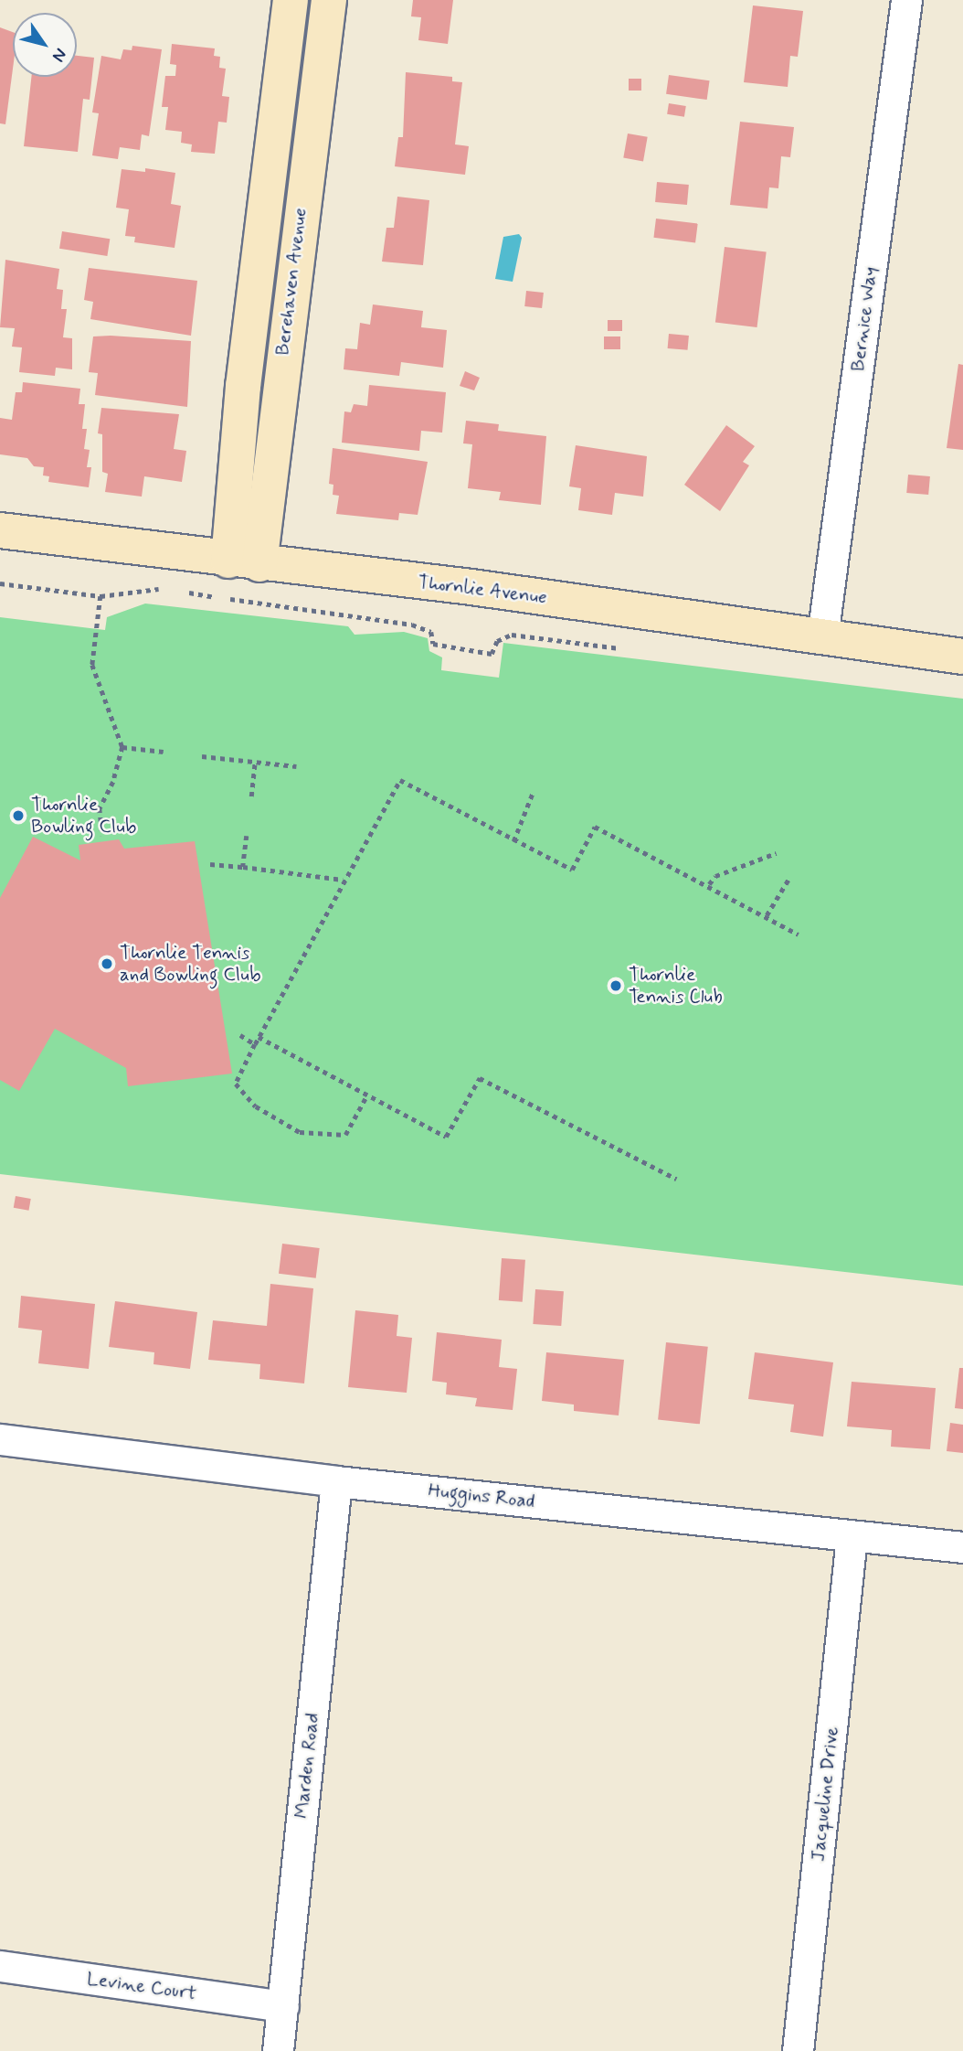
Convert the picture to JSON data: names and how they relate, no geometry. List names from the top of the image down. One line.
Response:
{"streets":{"street":["Berehaven Avenue","Bernice Way","Thornlie Avenue","Huggins Road","Marden Road","Jacqueline Drive","Levine Court"]},"crossings":[["Berehaven Avenue","Thornlie Avenue"],["Bernice Way","Thornlie Avenue"],["Huggins Road","Marden Road"],["Huggins Road","Jacqueline Drive"],["Marden Road","Levine Court"]],"places":["Thornlie Bowling Club","Thornlie Tennis and Bowling Club","Thornlie Tennis Club"],"north":"bottom right"}
